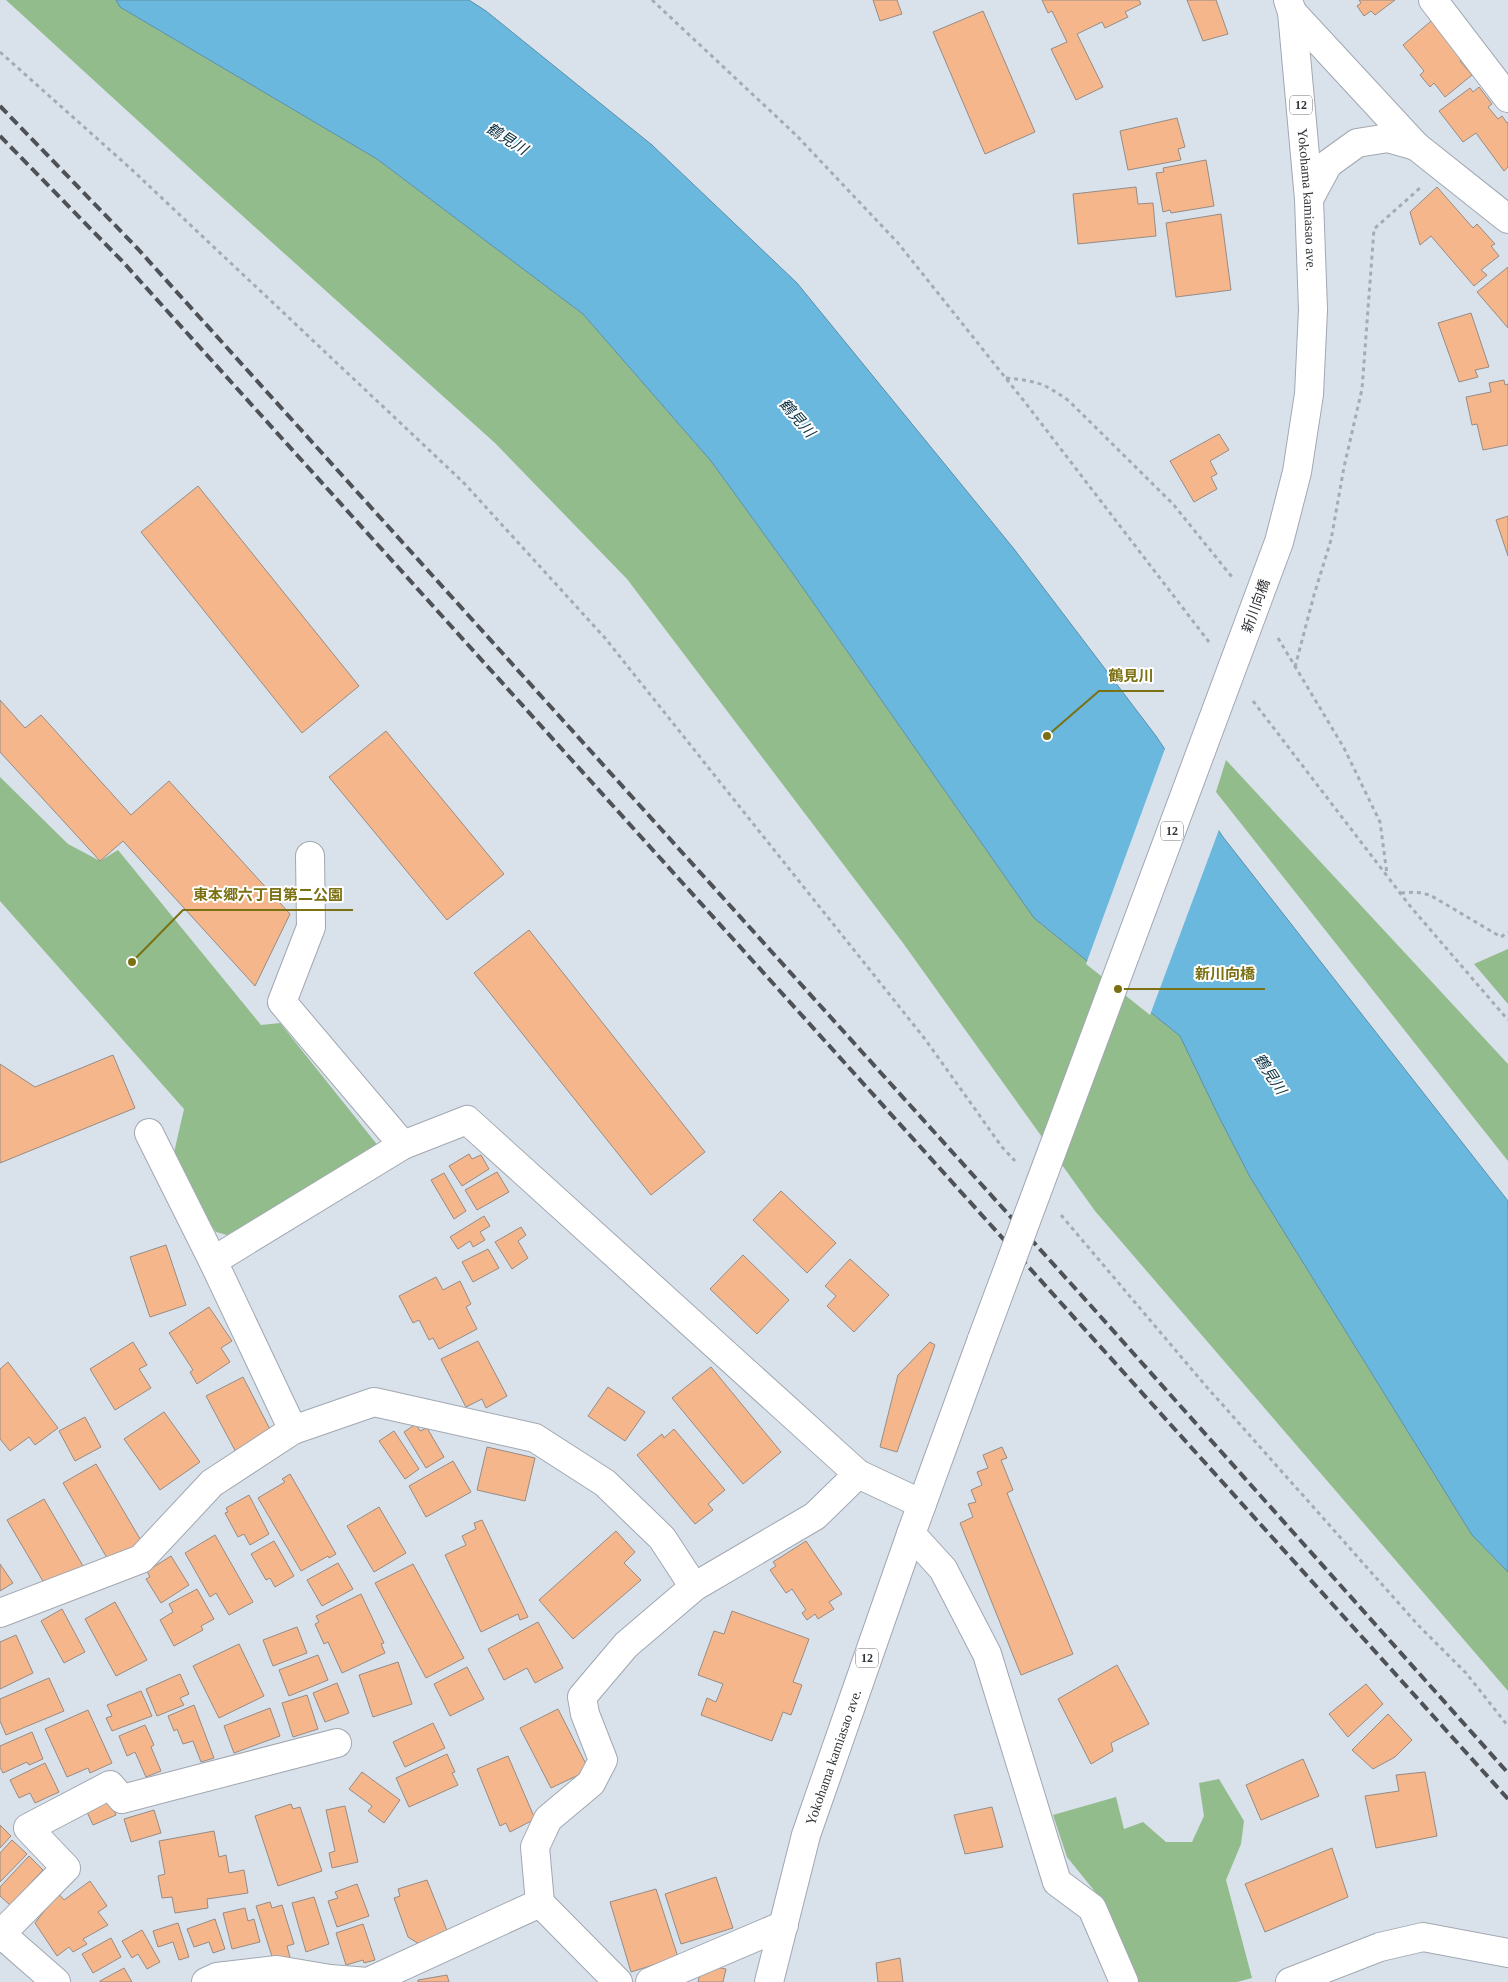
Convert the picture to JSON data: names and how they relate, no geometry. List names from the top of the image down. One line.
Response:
{"streets":{"street":["12","Yokohama kamiasao ave.","新川向橋"]},"crossings":[["Yokohama kamiasao ave.","新川向橋"]],"water":["鶴見川"],"places":["鶴見川","東本郷六丁目第二公園","新川向橋"]}
